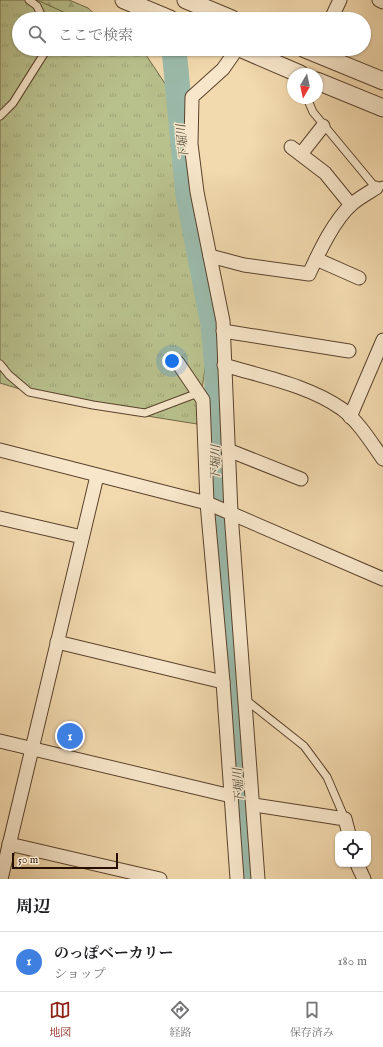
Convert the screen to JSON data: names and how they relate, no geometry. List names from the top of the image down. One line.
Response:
{"water":["下堀川"],"scale_bar":"50 m","north":"bottom","page":{"search":"ここで検索","pins":"1","scale":"50 m","heading":"周辺","list":[{"mark":"1","name":"のっぽベーカリー","note":"ショップ","value":"180 m"}],"nav":["地図","経路","保存済み"]}}
